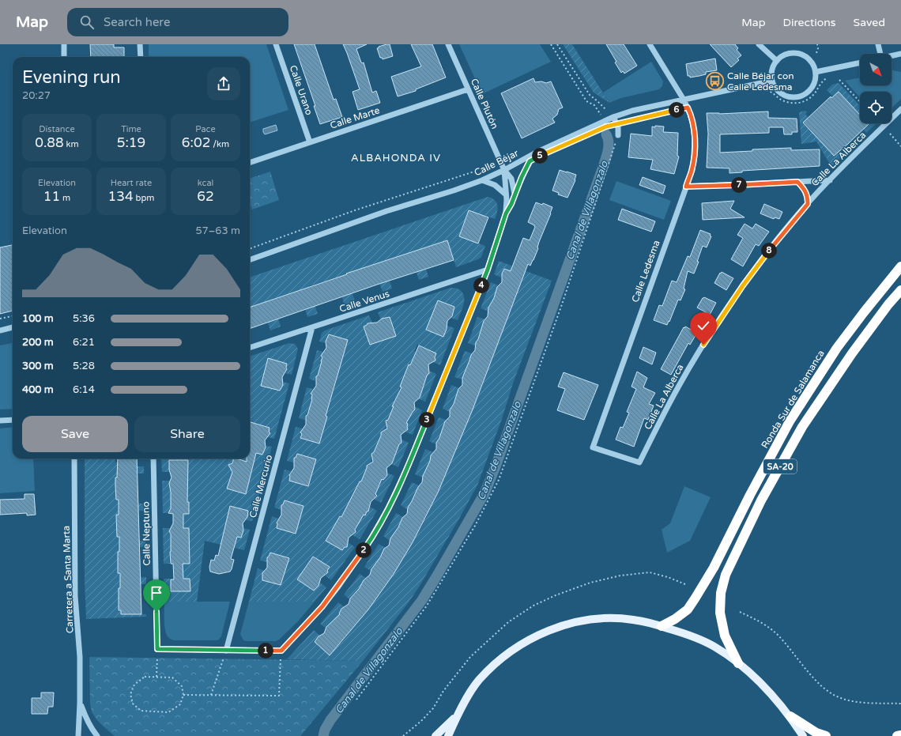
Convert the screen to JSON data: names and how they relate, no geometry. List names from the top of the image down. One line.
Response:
{"streets":{"highway":["Ronda Sur de Salamanca","SA-20"],"street":["Calle Urano","Calle Plutón","Calle Marte","Calle La Alberca","Calle Béjar","Calle Ledesma","Calle Venus","Calle Mercurio","Calle Neptuno","Carretera a Santa Marta"]},"crossings":[["Calle Urano","Calle Marte"],["Calle Plutón","Calle Marte"],["Calle Plutón","Calle Béjar"],["Calle La Alberca","Calle Ledesma"],["Calle Béjar","Calle Ledesma"],["Calle Venus","Calle Mercurio"],["Calle Mercurio","Calle Neptuno"]],"districts":["ALBAHONDA IV"],"water":["Canal de Villagonzalo"],"places":{"bus stop":["Calle Béjar con Calle Ledesma"]},"north":"bottom right","page":{"header":"Map","search":"Search here","nav":["Map","Directions","Saved"],"heading":["Evening run","20:27"],"pins":["6","5","7","8","4","3","2","1"],"stats":[["Distance","0.88 km"],["Time","5:19"],["Pace","6:02 /km"],["Elevation","11 m"],["Heart rate","134 bpm"],["kcal","62"]],"chart":["Elevation","57–63 m"],"list":[{"name":"100 m","note":"5:36"},{"name":"200 m","note":"6:21"},{"name":"300 m","note":"5:28"},{"name":"400 m","note":"6:14"}],"buttons":["Save","Share"]}}
